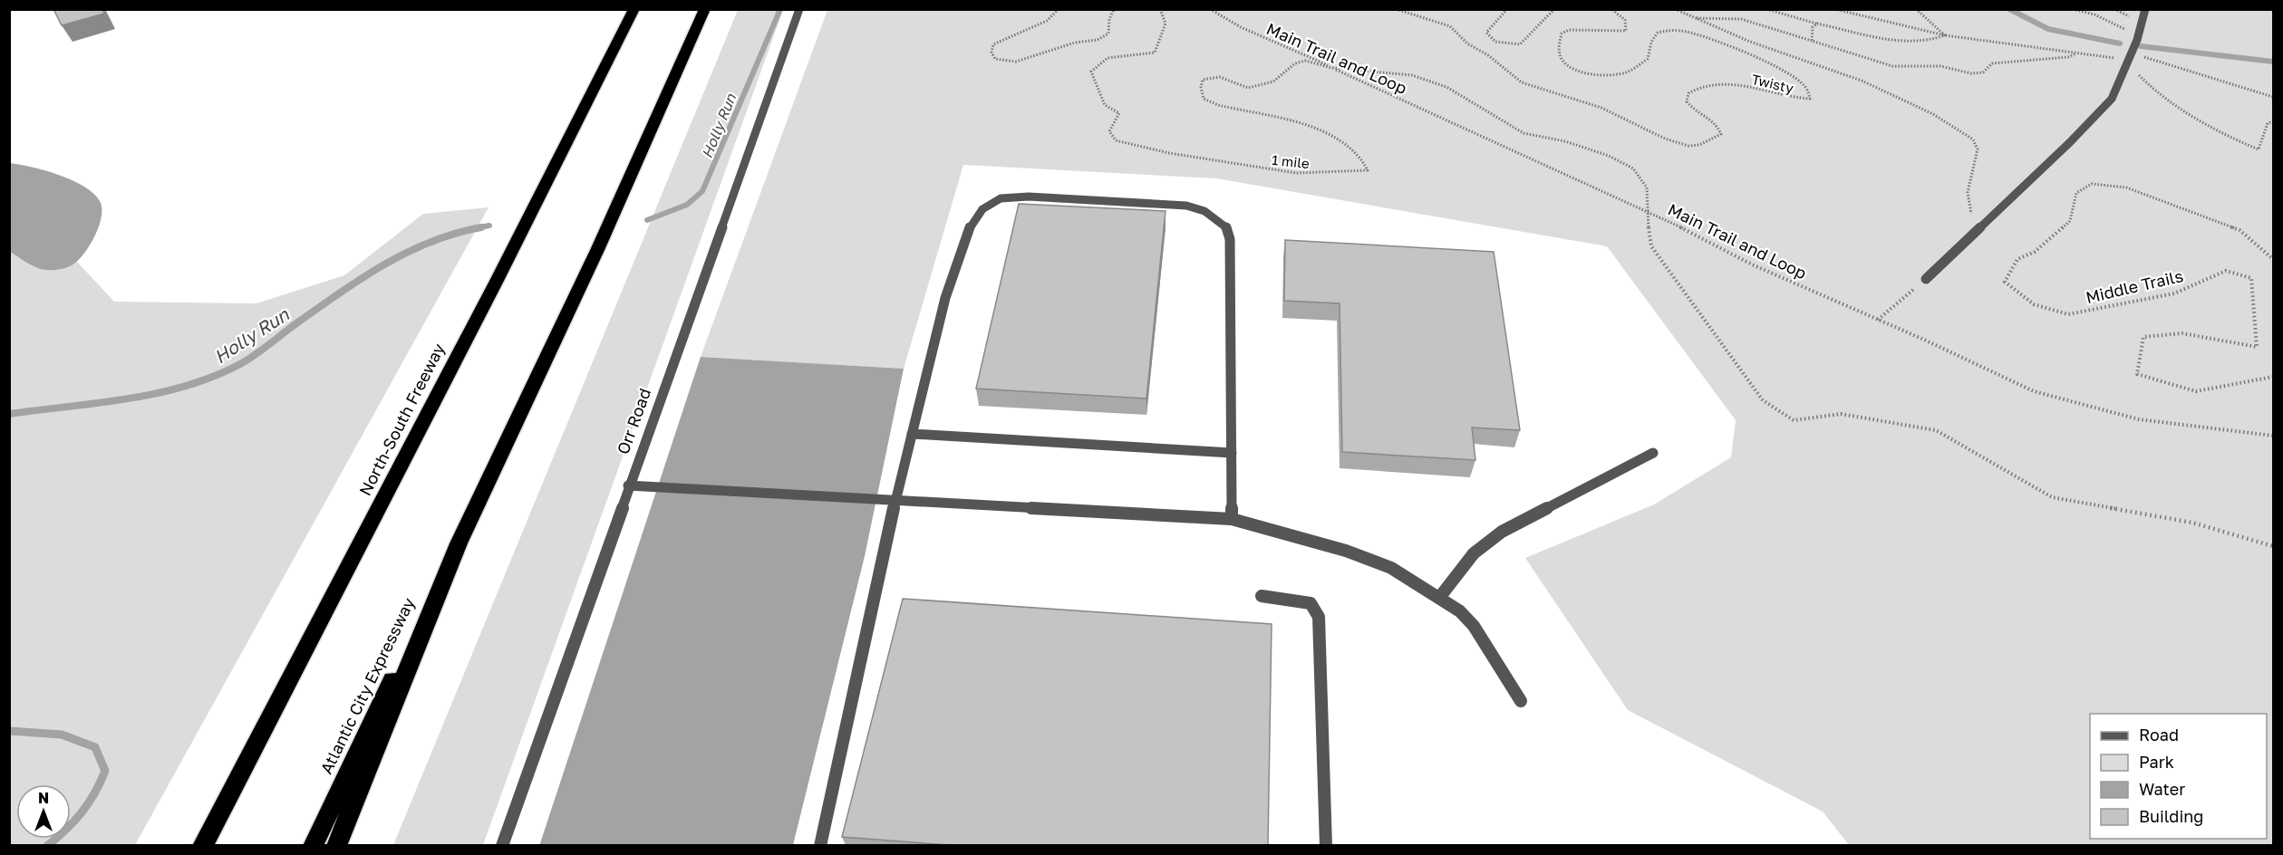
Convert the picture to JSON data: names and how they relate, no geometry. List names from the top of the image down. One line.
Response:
{"streets":{"highway":["North-South Freeway","Atlantic City Expressway"],"street":["Orr Road"],"path":["Main Trail and Loop","Twisty","1 mile","Middle Trails"]},"crossings":[["Main Trail and Loop","1 mile"]],"water":["Holly Run"],"legend":["Road","Park","Water","Building"],"north":"top"}
